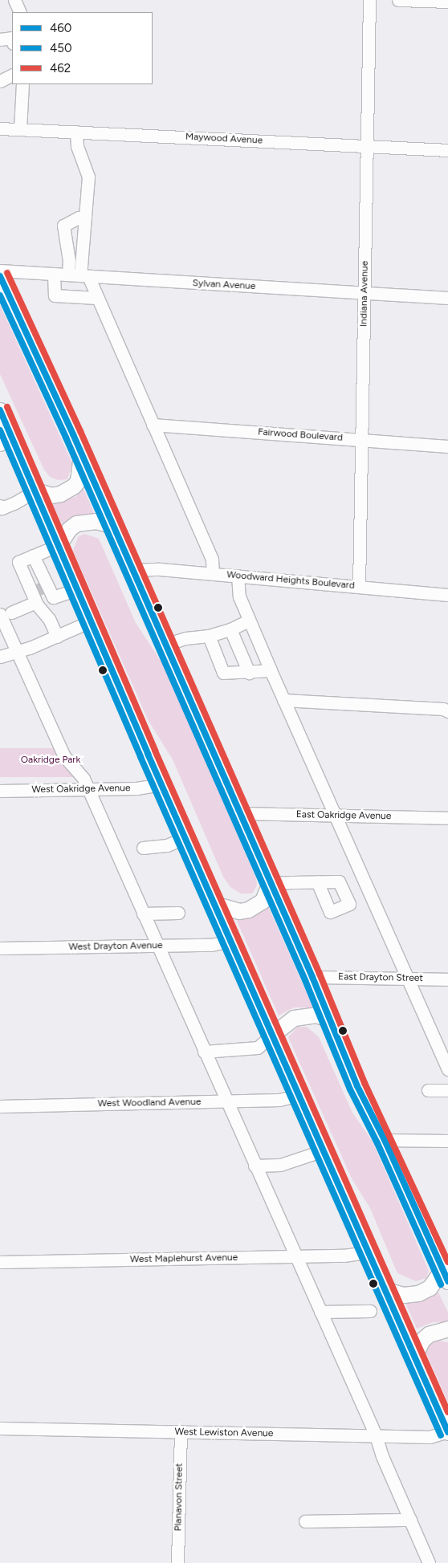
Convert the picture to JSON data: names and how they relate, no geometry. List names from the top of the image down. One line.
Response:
{"streets":{"street":["Maywood Avenue","Sylvan Avenue","Indiana Avenue","Fairwood Boulevard","Woodward Heights Boulevard","West Oakridge Avenue","East Oakridge Avenue","West Drayton Avenue","East Drayton Street","West Woodland Avenue","West Maplehurst Avenue","West Lewiston Avenue","Planavon Street"]},"crossings":[["Maywood Avenue","Indiana Avenue"],["Sylvan Avenue","Indiana Avenue"],["Indiana Avenue","Fairwood Boulevard"],["Indiana Avenue","Woodward Heights Boulevard"],["West Lewiston Avenue","Planavon Street"]],"parks":["Oakridge Park"],"lines":["transit line 462","transit line 460","transit line 450"],"legend":["460","450","462"]}
